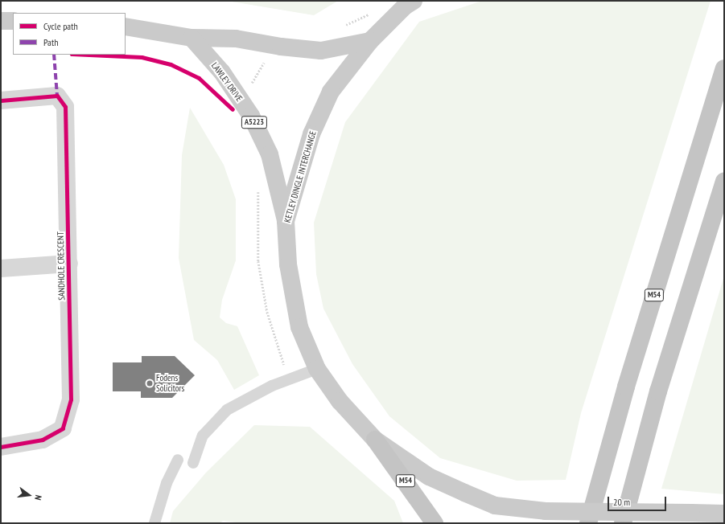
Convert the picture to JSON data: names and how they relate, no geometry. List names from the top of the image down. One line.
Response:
{"streets":{"highway":["M54"],"main road":["LAWLEY DRIVE","A5223","KETLEY DINGLE INTERCHANGE"],"street":["SANDHOLE CRESCENT"]},"crossings":[["LAWLEY DRIVE","KETLEY DINGLE INTERCHANGE"],["KETLEY DINGLE INTERCHANGE","M54"]],"places":["Fodens Solicitors"],"legend":["Cycle path","Path"],"scale_bar":"20 m","north":"right"}
